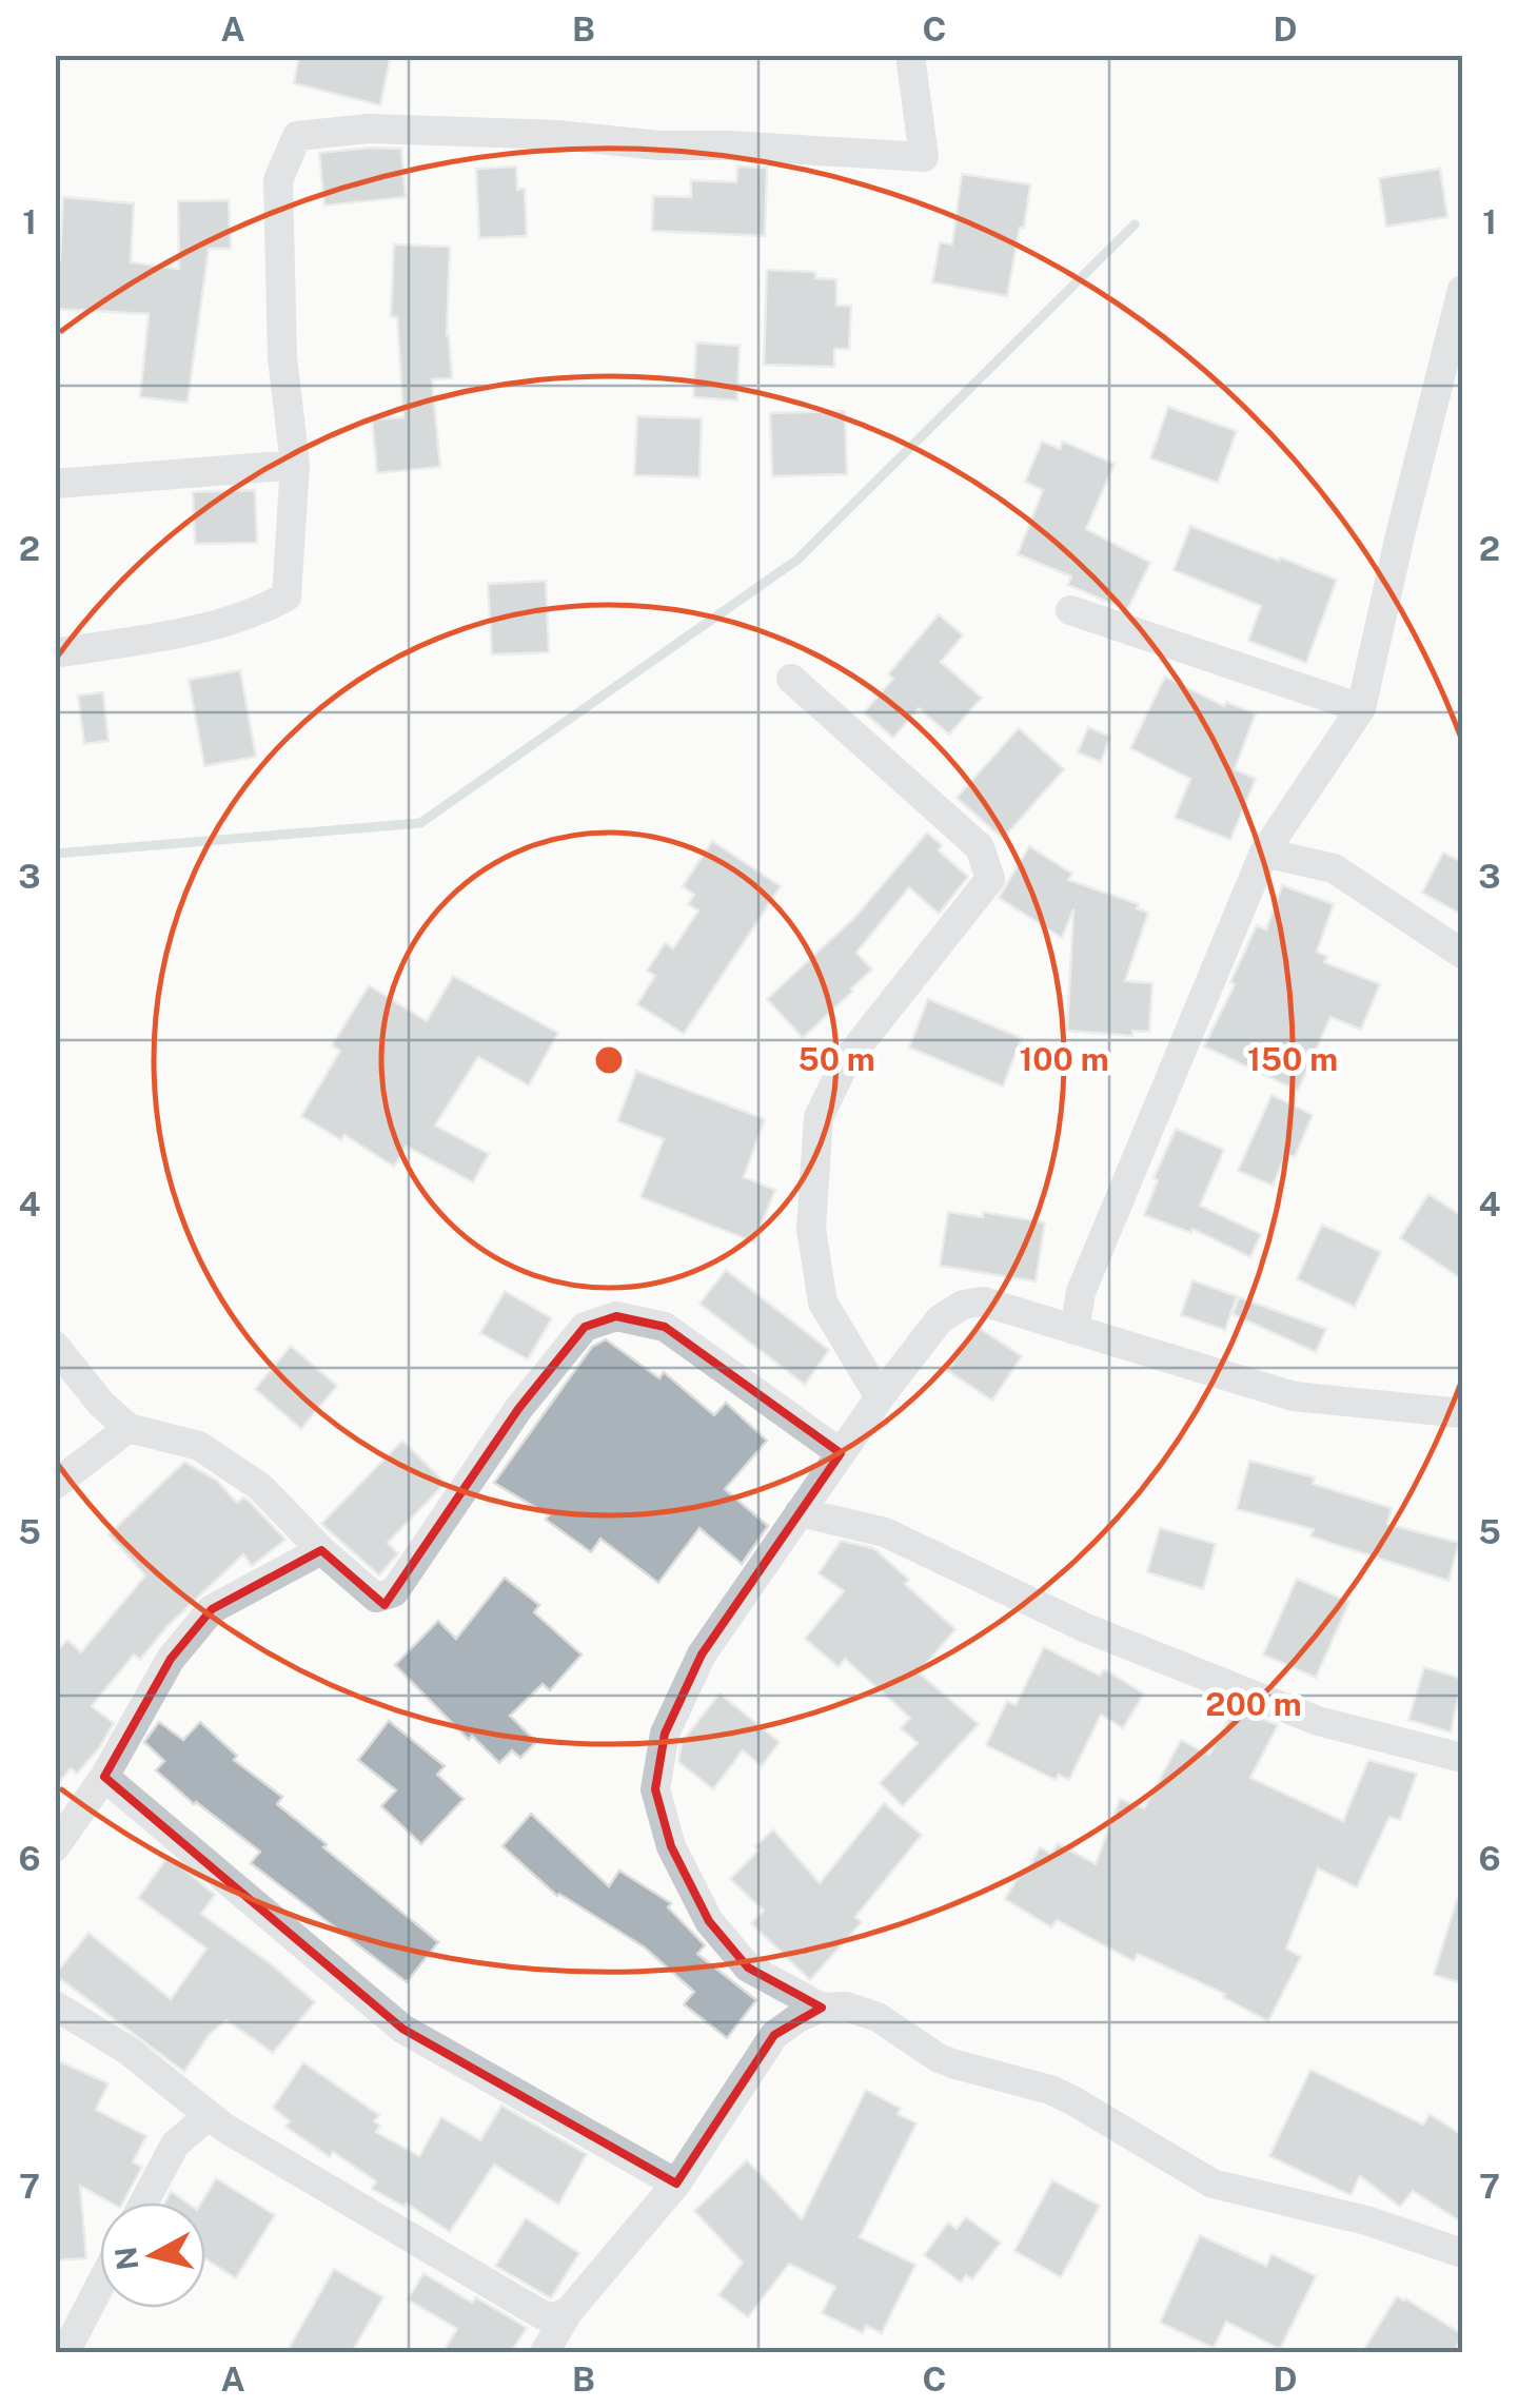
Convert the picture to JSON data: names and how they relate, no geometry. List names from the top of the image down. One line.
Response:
{"north":"left","grid":{"columns":["A","B","C","D"],"rows":["1","2","3","4","5","6","7"]},"rings":["50 m","100 m","150 m","200 m"]}
